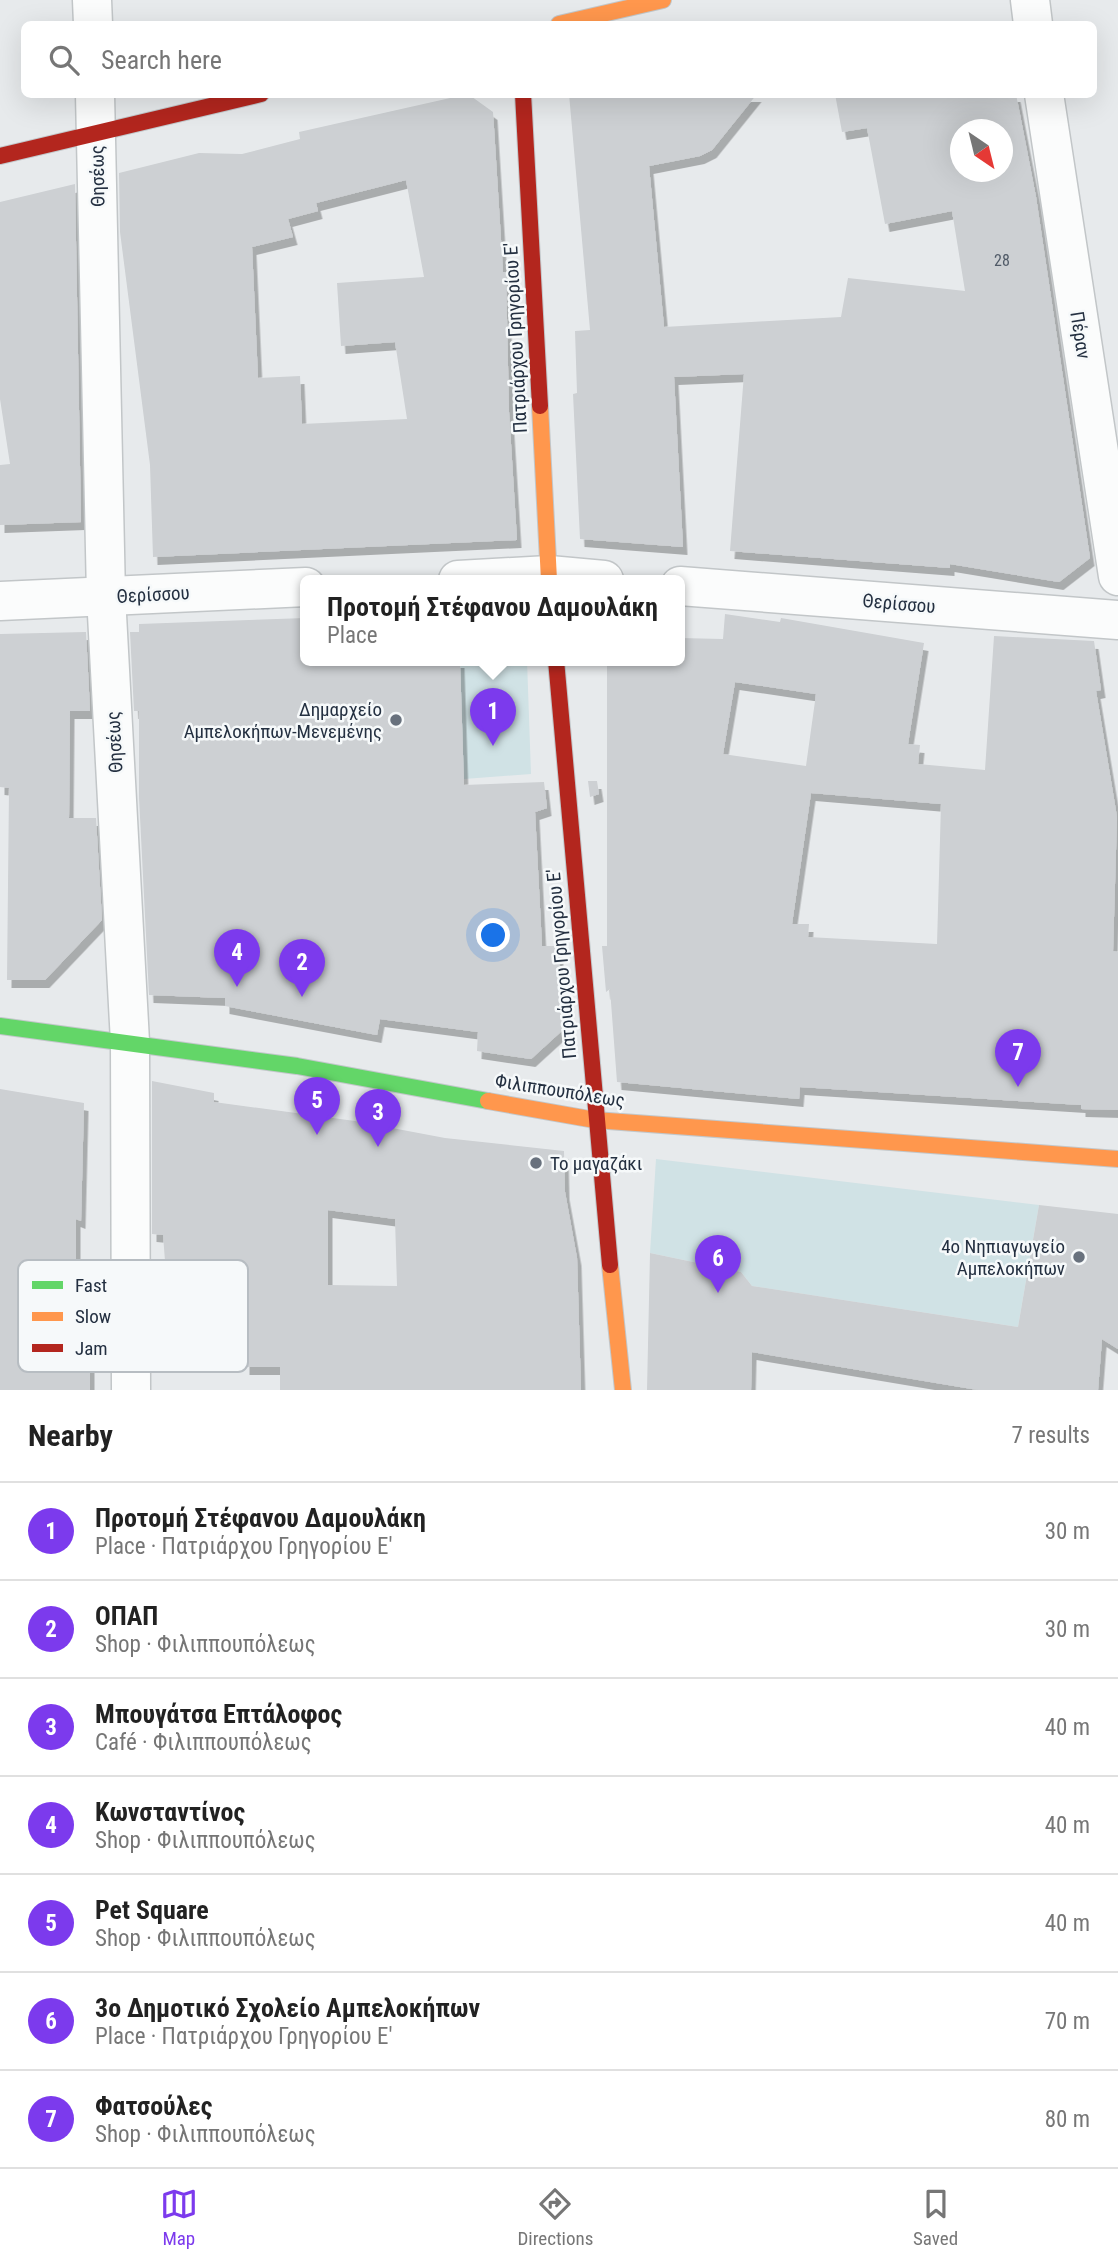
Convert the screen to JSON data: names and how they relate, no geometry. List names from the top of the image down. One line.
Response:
{"streets":{"main road":["Πατριάρχου Γρηγορίου Ε'","Φιλιππουπόλεως"],"street":["Θησέως","Πέραν","Θερίσσου"]},"crossings":[["Θησέως","Θερίσσου"],["Θησέως","Φιλιππουπόλεως"],["Πατριάρχου Γρηγορίου Ε'","Φιλιππουπόλεως"]],"places":["Δημαρχείο Αμπελοκήπων-Μενεμένης","Το μαγαζάκι","4ο Νηπιαγωγείο Αμπελοκήπων"],"house_numbers":["28"],"legend":["Fast","Slow","Jam"],"north":"bottom right","page":{"search":"Search here","popup":["Προτομή Στέφανου Δαμουλάκη","Place"],"pins":["1","4","2","7","5","3","6"],"heading":["Nearby","7 results"],"list":[{"mark":"1","name":"Προτομή Στέφανου Δαμουλάκη","note":"Place · Πατριάρχου Γρηγορίου Ε'","value":"30 m"},{"mark":"2","name":"ΟΠΑΠ","note":"Shop · Φιλιππουπόλεως","value":"30 m"},{"mark":"3","name":"Μπουγάτσα Επτάλοφος","note":"Café · Φιλιππουπόλεως","value":"40 m"},{"mark":"4","name":"Κωνσταντίνος","note":"Shop · Φιλιππουπόλεως","value":"40 m"},{"mark":"5","name":"Pet Square","note":"Shop · Φιλιππουπόλεως","value":"40 m"},{"mark":"6","name":"3ο Δημοτικό Σχολείο Αμπελοκήπων","note":"Place · Πατριάρχου Γρηγορίου Ε'","value":"70 m"},{"mark":"7","name":"Φατσούλες","note":"Shop · Φιλιππουπόλεως","value":"80 m"}],"nav":["Map","Directions","Saved"]}}
